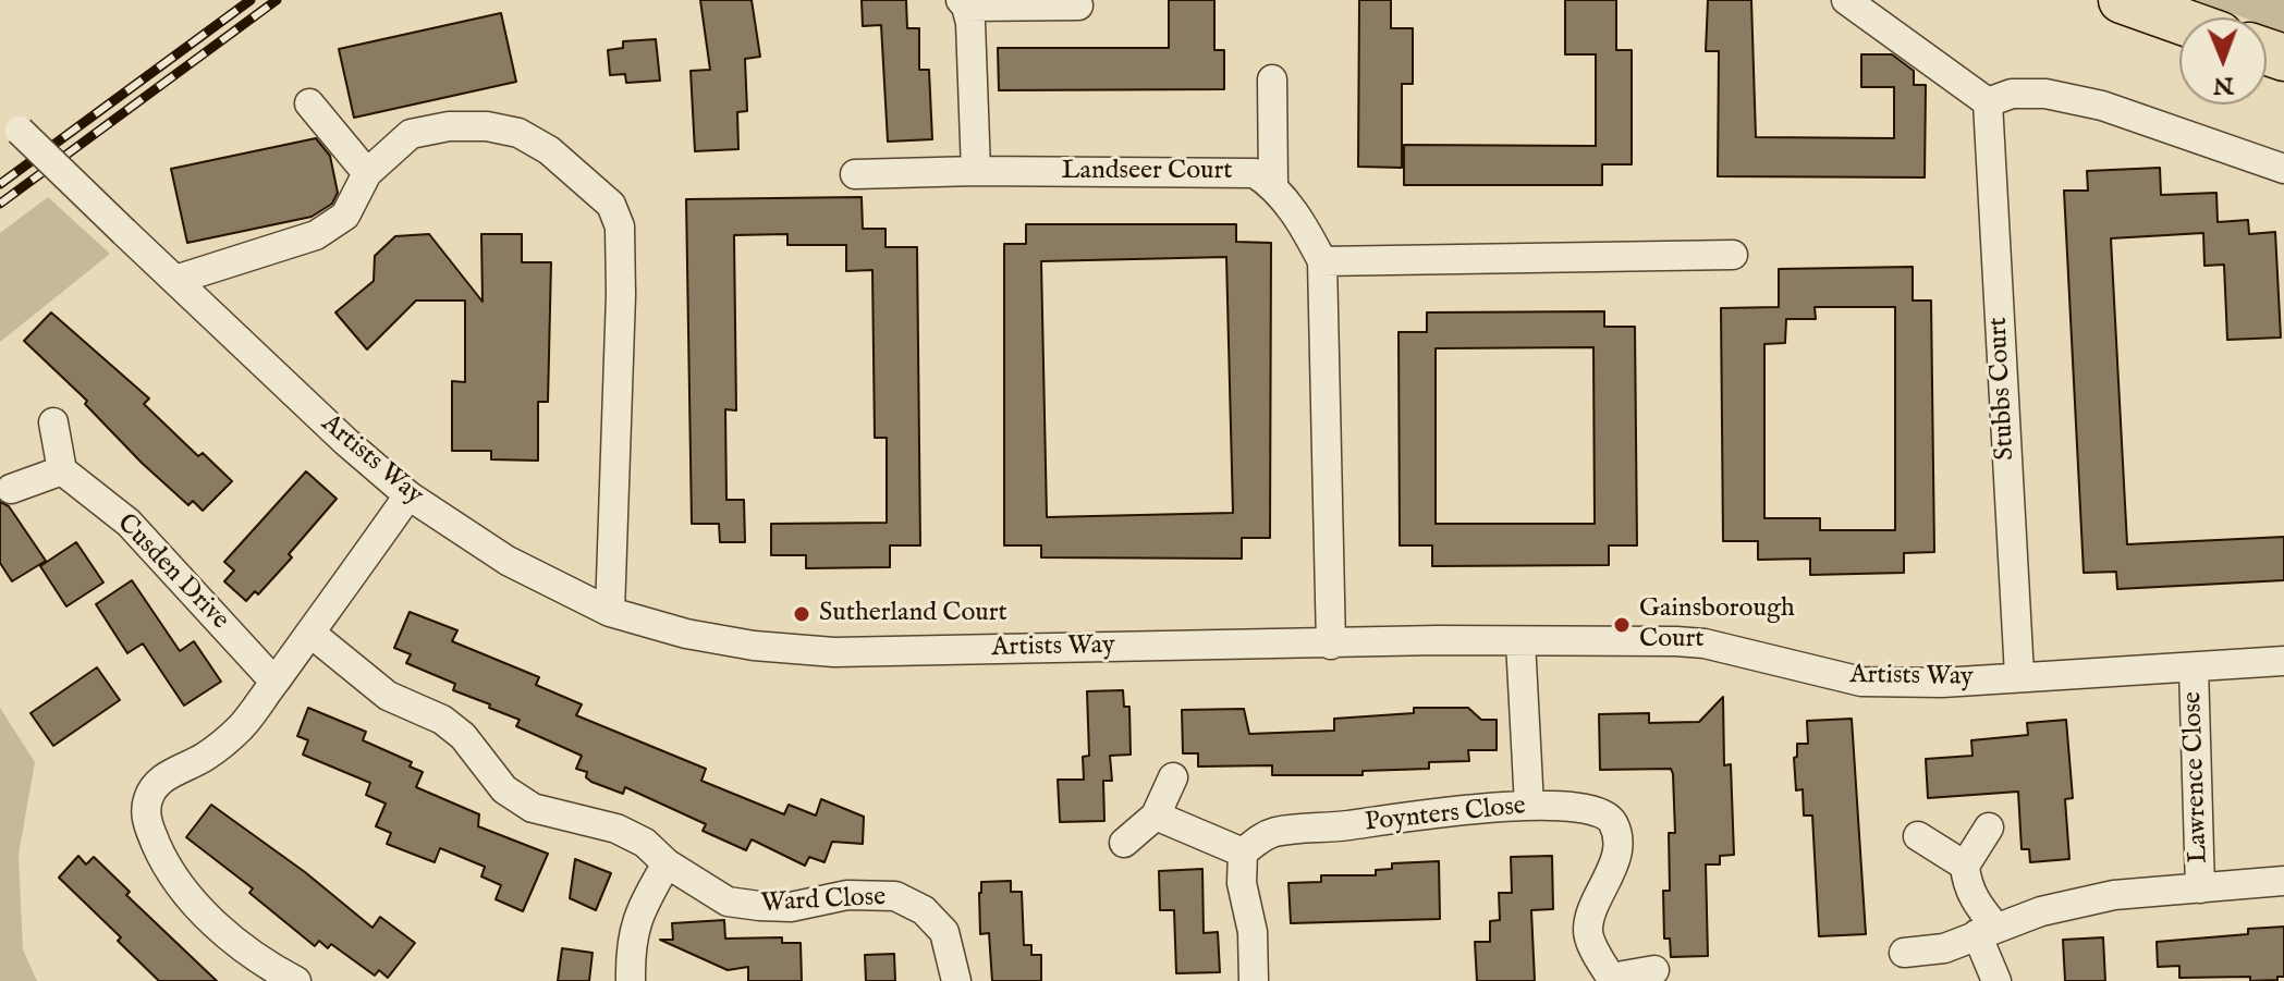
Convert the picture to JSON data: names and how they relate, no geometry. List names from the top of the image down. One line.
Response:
{"streets":{"street":["Landseer Court","Stubbs Court","Artists Way","Cusden Drive","Lawrence Close","Poynters Close","Ward Close"]},"crossings":[["Stubbs Court","Artists Way"],["Artists Way","Lawrence Close"]],"places":["Sutherland Court","Gainsborough Court"],"north":"bottom"}
